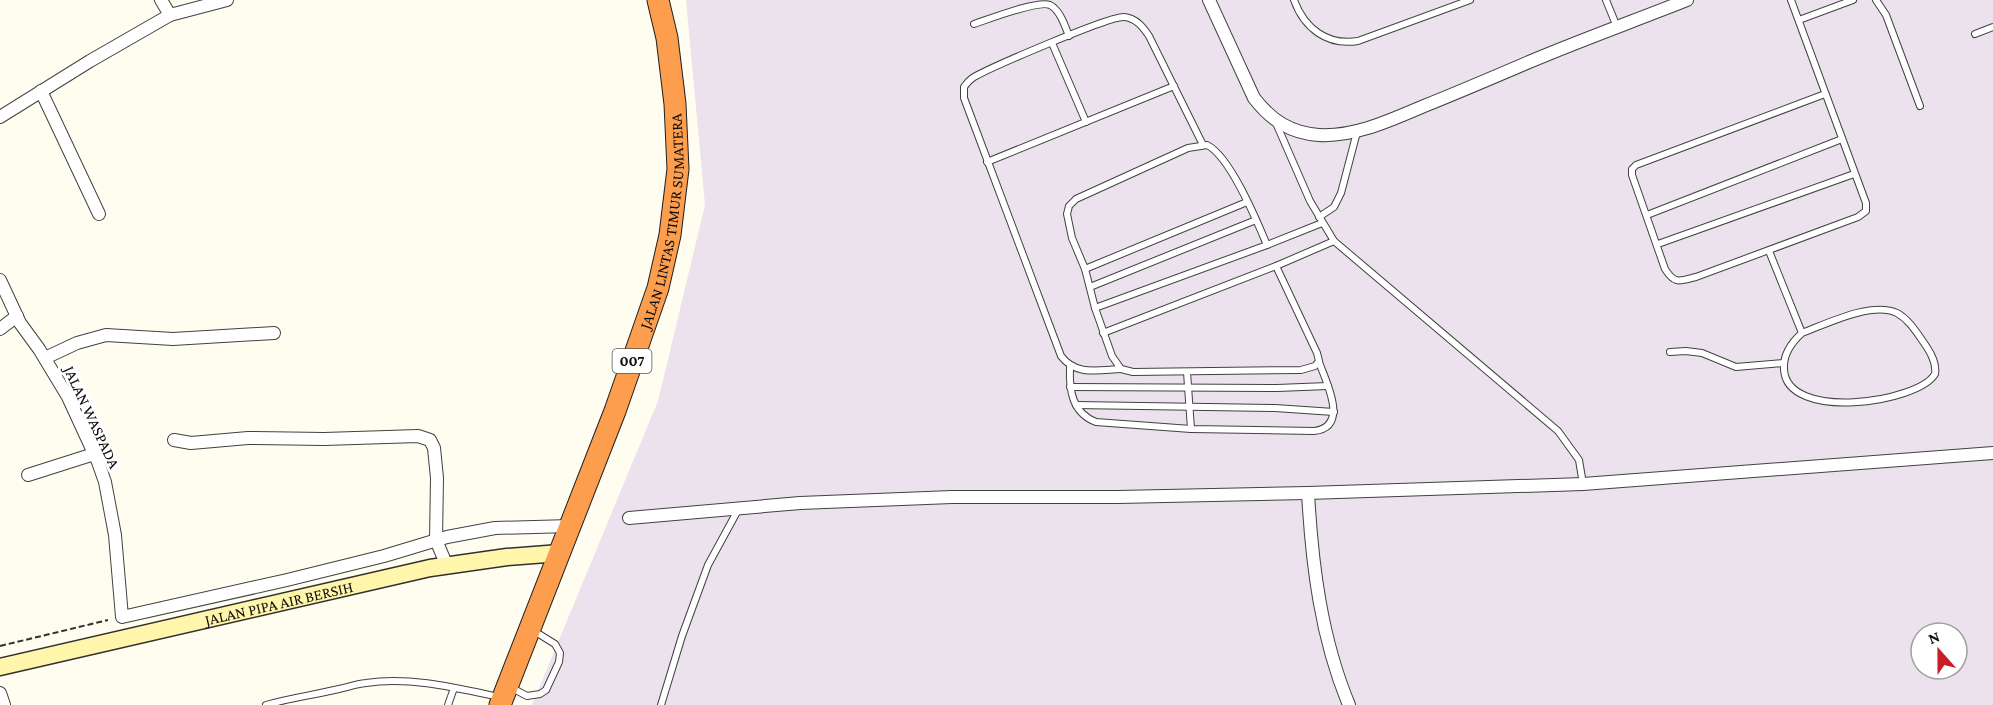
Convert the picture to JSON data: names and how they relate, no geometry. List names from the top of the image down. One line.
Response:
{"streets":{"highway":["JALAN LINTAS TIMUR SUMATERA","007"],"street":["JALAN WASPADA","JALAN PIPA AIR BERSIH"]},"crossings":[["JALAN LINTAS TIMUR SUMATERA","JALAN PIPA AIR BERSIH"]],"north":"top"}
